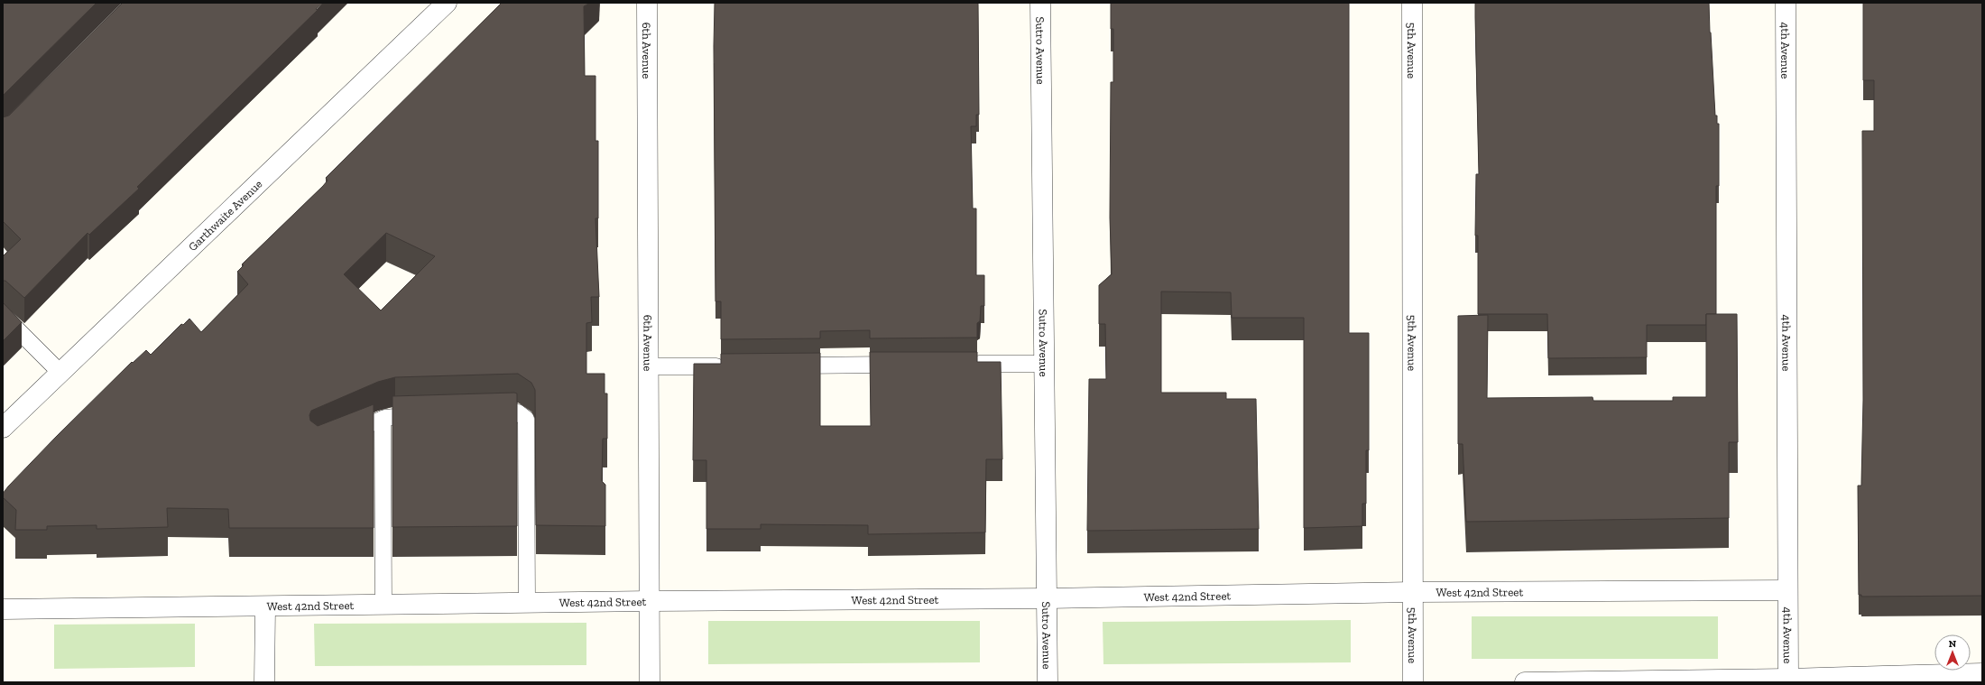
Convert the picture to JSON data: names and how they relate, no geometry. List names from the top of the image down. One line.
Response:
{"streets":{"street":["6th Avenue","Sutro Avenue","5th Avenue","4th Avenue","Garthwaite Avenue","West 42nd Street"]},"crossings":[["6th Avenue","West 42nd Street"],["Sutro Avenue","West 42nd Street"],["5th Avenue","West 42nd Street"],["4th Avenue","West 42nd Street"]],"north":"top"}
